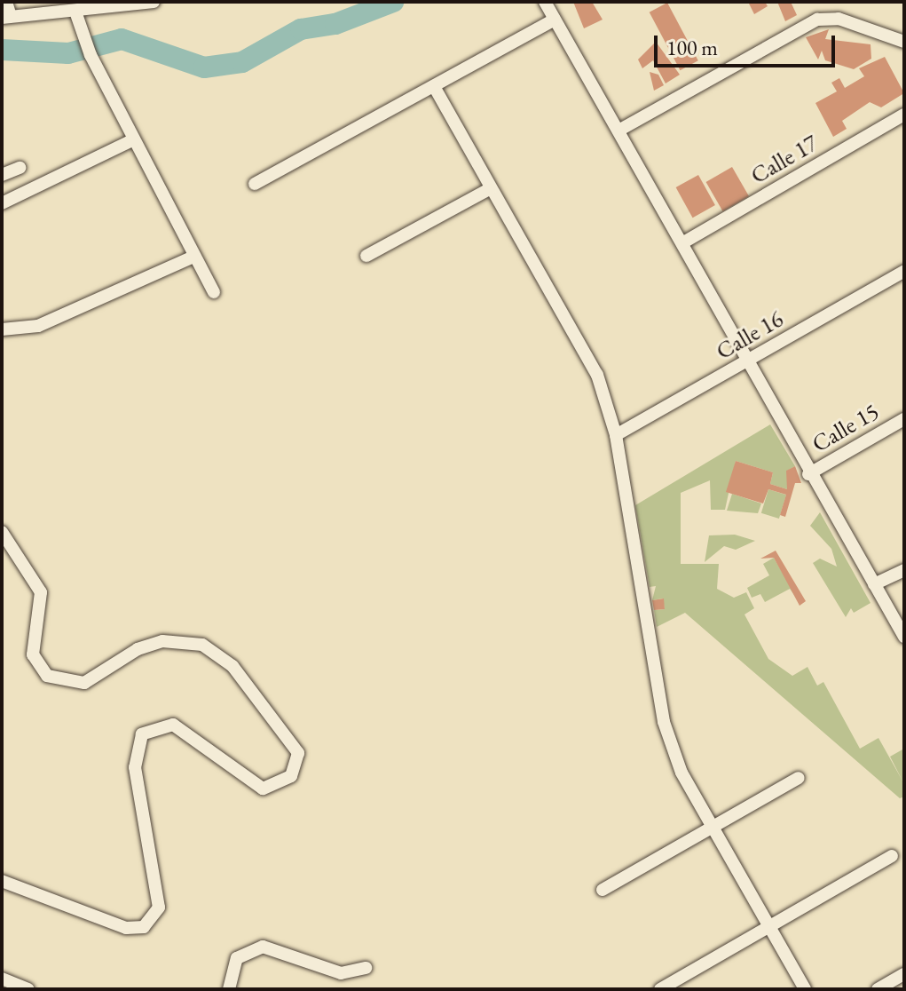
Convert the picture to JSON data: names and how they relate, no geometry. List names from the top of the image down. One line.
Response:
{"streets":{"street":["Calle 17","Calle 16","Calle 15"]},"scale_bar":"100 m"}
